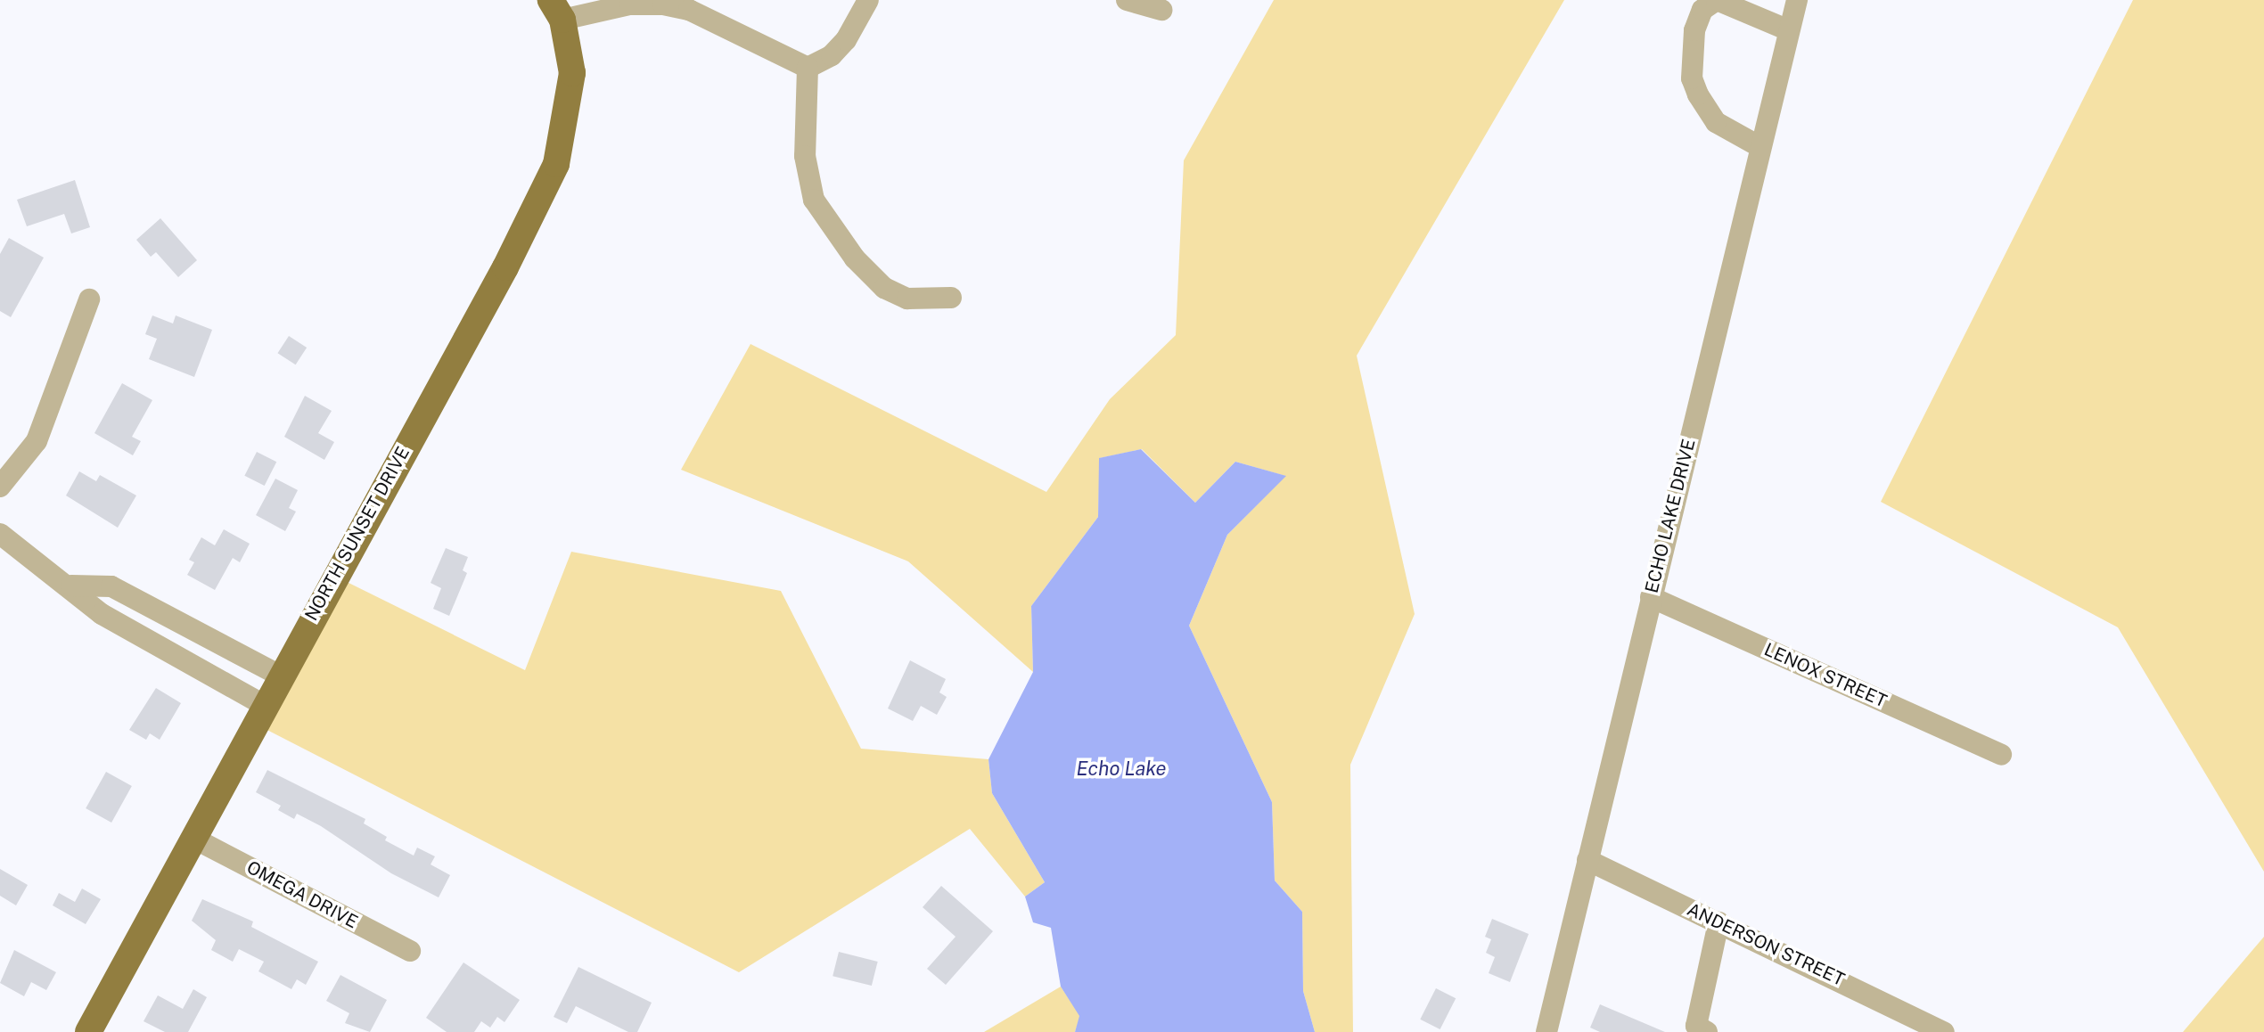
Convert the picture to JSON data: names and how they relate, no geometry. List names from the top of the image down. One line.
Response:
{"streets":{"main road":["NORTH SUNSET DRIVE"],"street":["ECHO LAKE DRIVE","LENOX STREET","OMEGA DRIVE","ANDERSON STREET"]},"crossings":[["ECHO LAKE DRIVE","LENOX STREET"],["ECHO LAKE DRIVE","ANDERSON STREET"],["NORTH SUNSET DRIVE","OMEGA DRIVE"]],"water":["Echo Lake"]}
